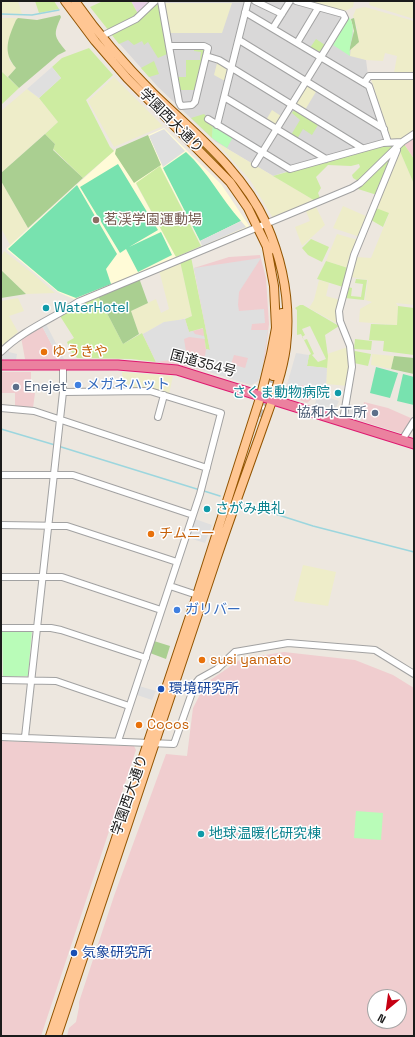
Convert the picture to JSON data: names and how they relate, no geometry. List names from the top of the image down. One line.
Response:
{"streets":{"highway":["国道354号"],"main road":["学園西大通り"]},"crossings":[["学園西大通り","国道354号"]],"places":["茗渓学園運動場","WaterHotel","ゆうきや","メガネハット","Enejet","さくま動物病院","協和木工所","さがみ典礼","チムニー","ガリバー","susi yamato","環境研究所","Cocos","地球温暖化研究棟","気象研究所"],"north":"bottom left"}
